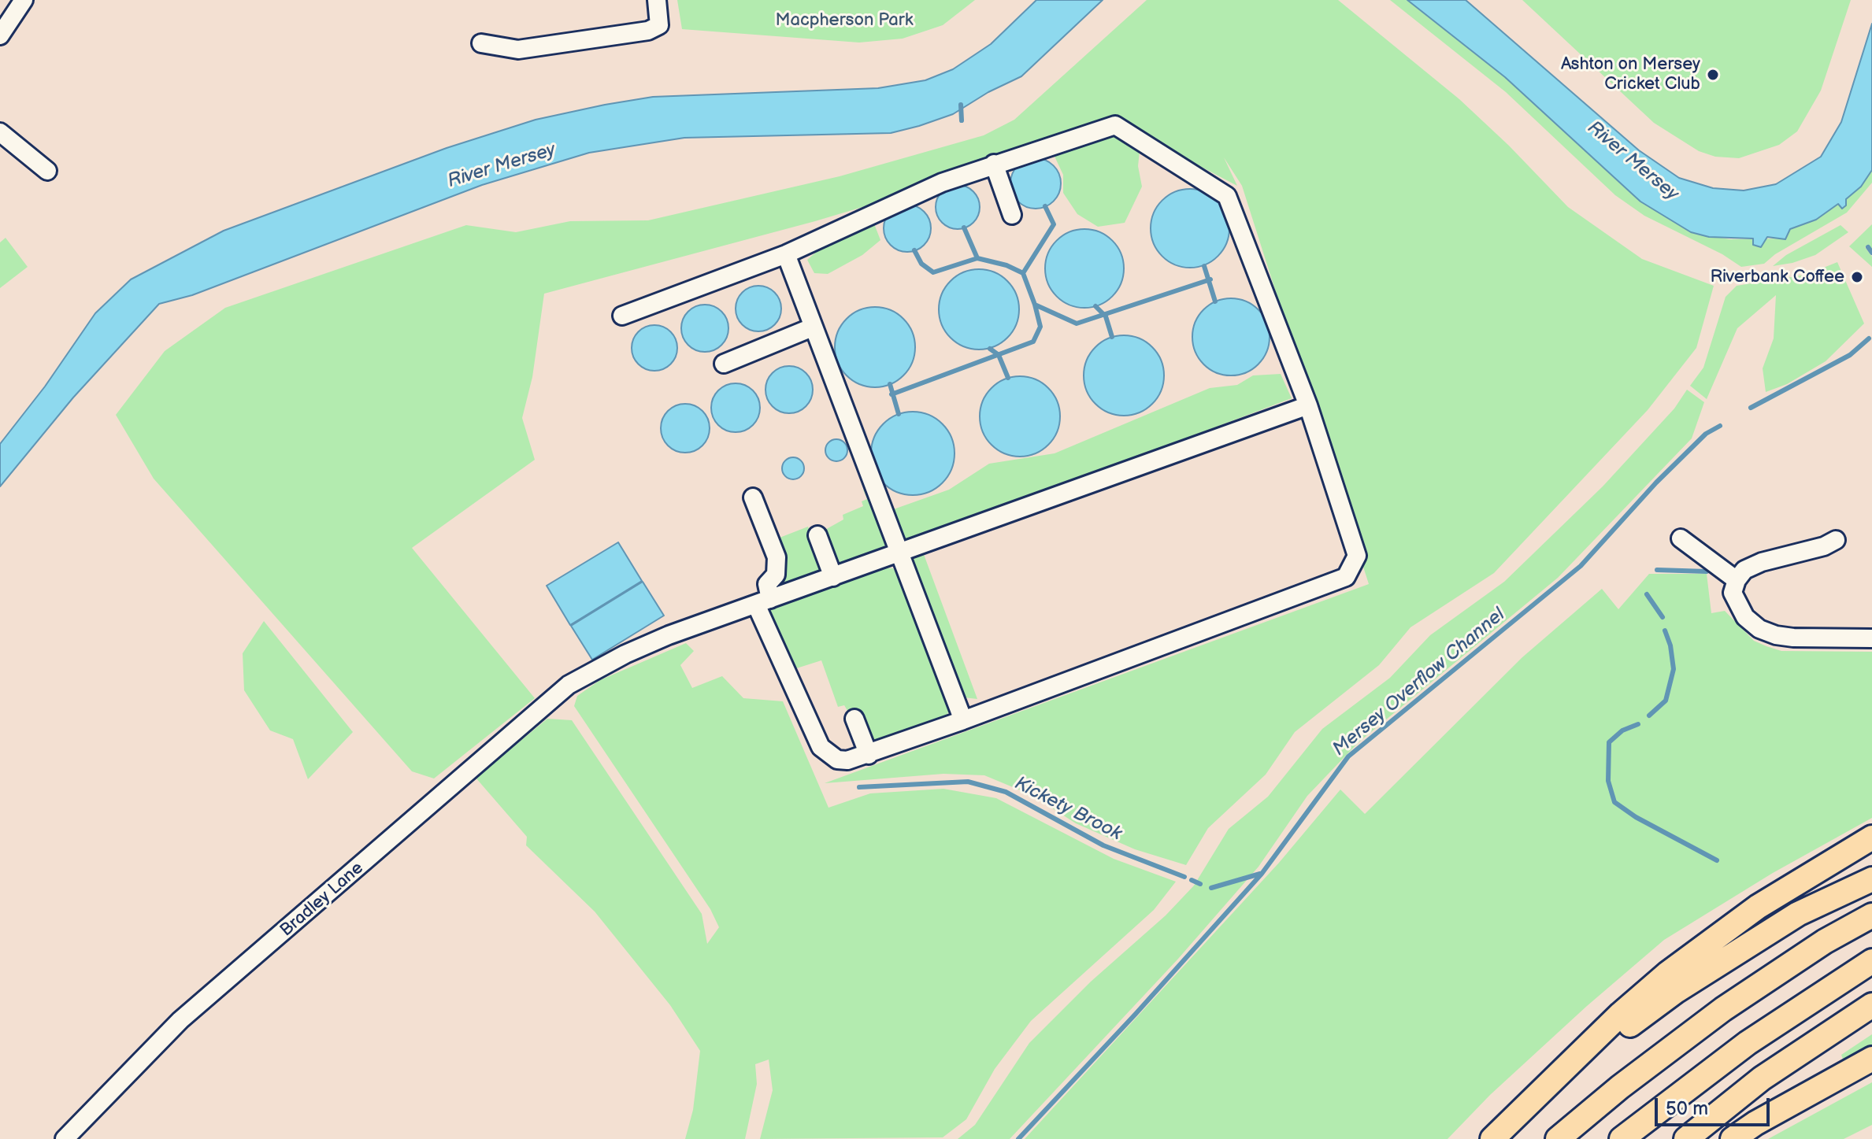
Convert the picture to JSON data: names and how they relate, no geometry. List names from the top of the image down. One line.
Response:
{"streets":{"street":["Bradley Lane"]},"water":["River Mersey","Mersey Overflow Channel","Kickety Brook"],"parks":["Macpherson Park"],"places":["Ashton on Mersey Cricket Club","Riverbank Coffee"],"scale_bar":"50 m"}
